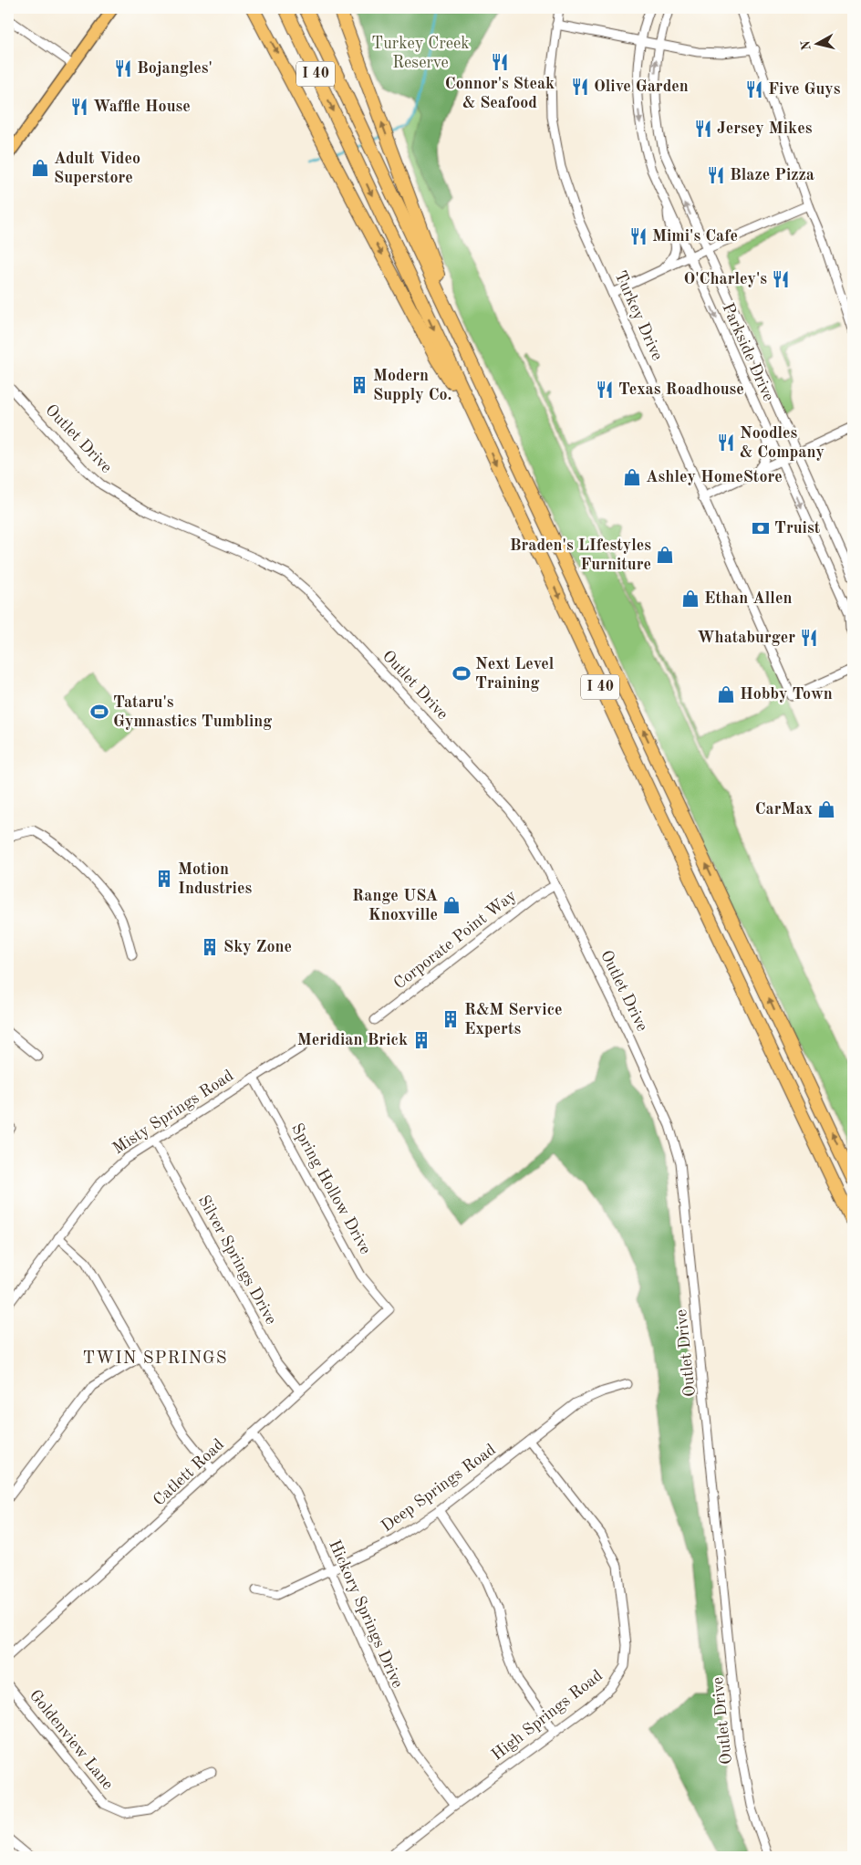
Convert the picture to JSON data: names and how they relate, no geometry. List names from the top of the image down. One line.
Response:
{"streets":{"highway":["I 40"],"street":["Turkey Drive","Parkside Drive","Outlet Drive","Corporate Point Way","Misty Springs Road","Spring Hollow Drive","Silver Springs Drive","Catlett Road","Deep Springs Road","Hickory Springs Drive","High Springs Road","Goldenview Lane"]},"crossings":[["Outlet Drive","Corporate Point Way"],["Misty Springs Road","Spring Hollow Drive"],["Misty Springs Road","Silver Springs Drive"],["Spring Hollow Drive","Catlett Road"],["Silver Springs Drive","Catlett Road"],["Catlett Road","Hickory Springs Drive"],["Deep Springs Road","Hickory Springs Drive"],["Deep Springs Road","High Springs Road"],["Hickory Springs Drive","High Springs Road"]],"districts":["TWIN SPRINGS"],"parks":["Turkey Creek Reserve"],"places":{"restaurant":["Connor's Steak & Seafood","Bojangles'","Olive Garden","Five Guys","Waffle House","Jersey Mikes","Blaze Pizza","Mimi's Cafe","O'Charley's","Texas Roadhouse","Noodles & Company","Whataburger"],"shop":["Adult Video Superstore","Ashley HomeStore","Braden's LIfestyles Furniture","Ethan Allen","Hobby Town","CarMax","Range USA Knoxville"],"building":["Modern Supply Co.","Motion Industries","Sky Zone","R&M Service Experts","Meridian Brick"],"bank":["Truist"],"sports":["Next Level Training","Tataru's Gymnastics Tumbling"]},"north":"left"}
